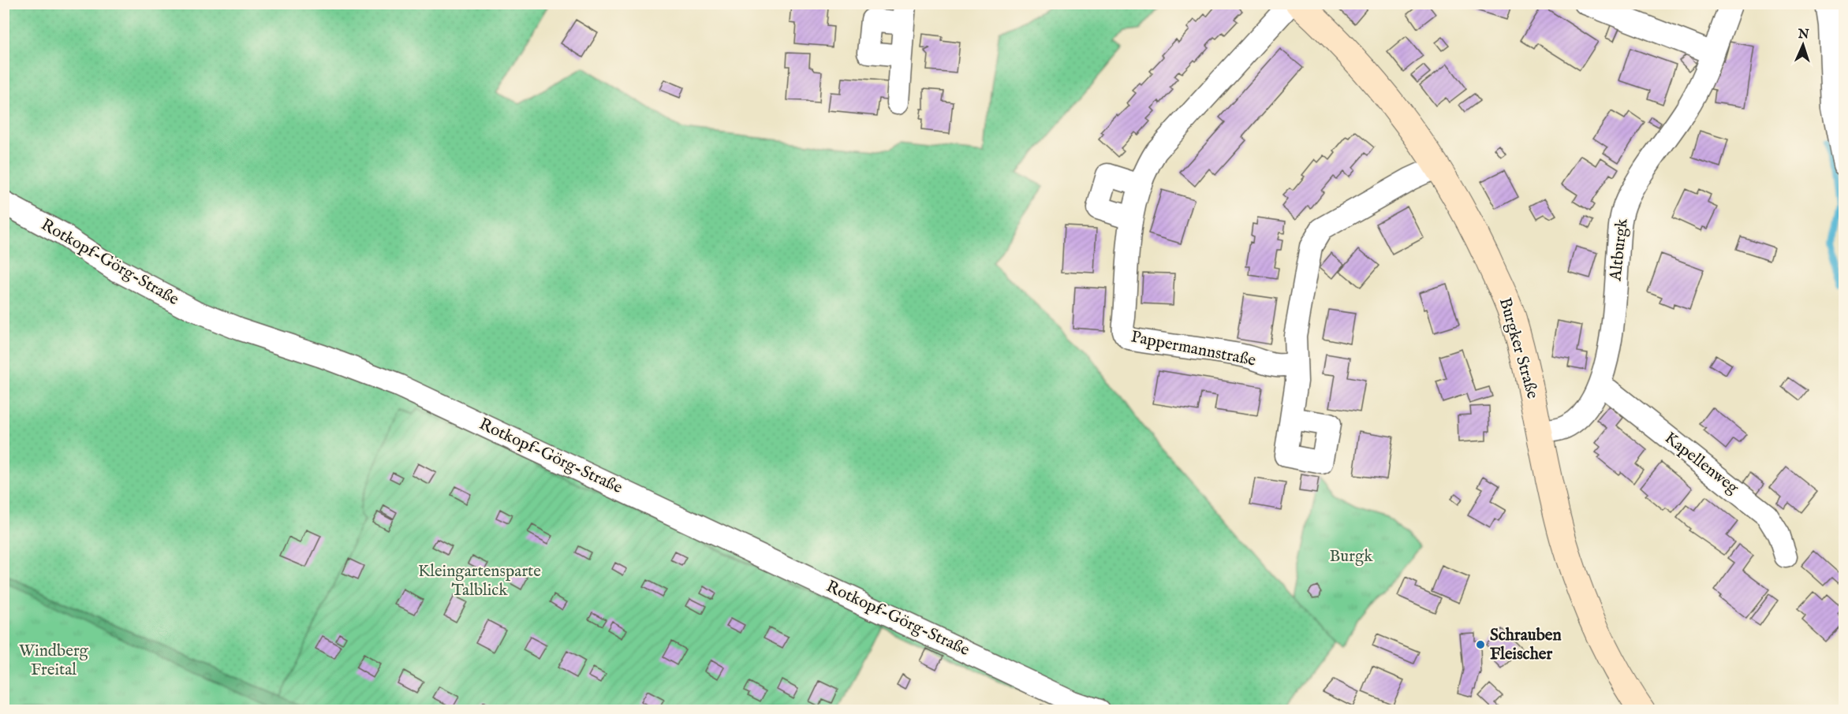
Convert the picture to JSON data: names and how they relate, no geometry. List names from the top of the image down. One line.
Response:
{"streets":{"main road":["Burgker Straße"],"street":["Altburgk","Rotkopf-Görg-Straße","Pappermannstraße","Kapellenweg"]},"crossings":[["Altburgk","Burgker Straße"],["Altburgk","Kapellenweg"]],"parks":["Burgk","Kleingartensparte Talblick","Windberg Freital"],"places":["Schrauben Fleischer"],"north":"top"}
